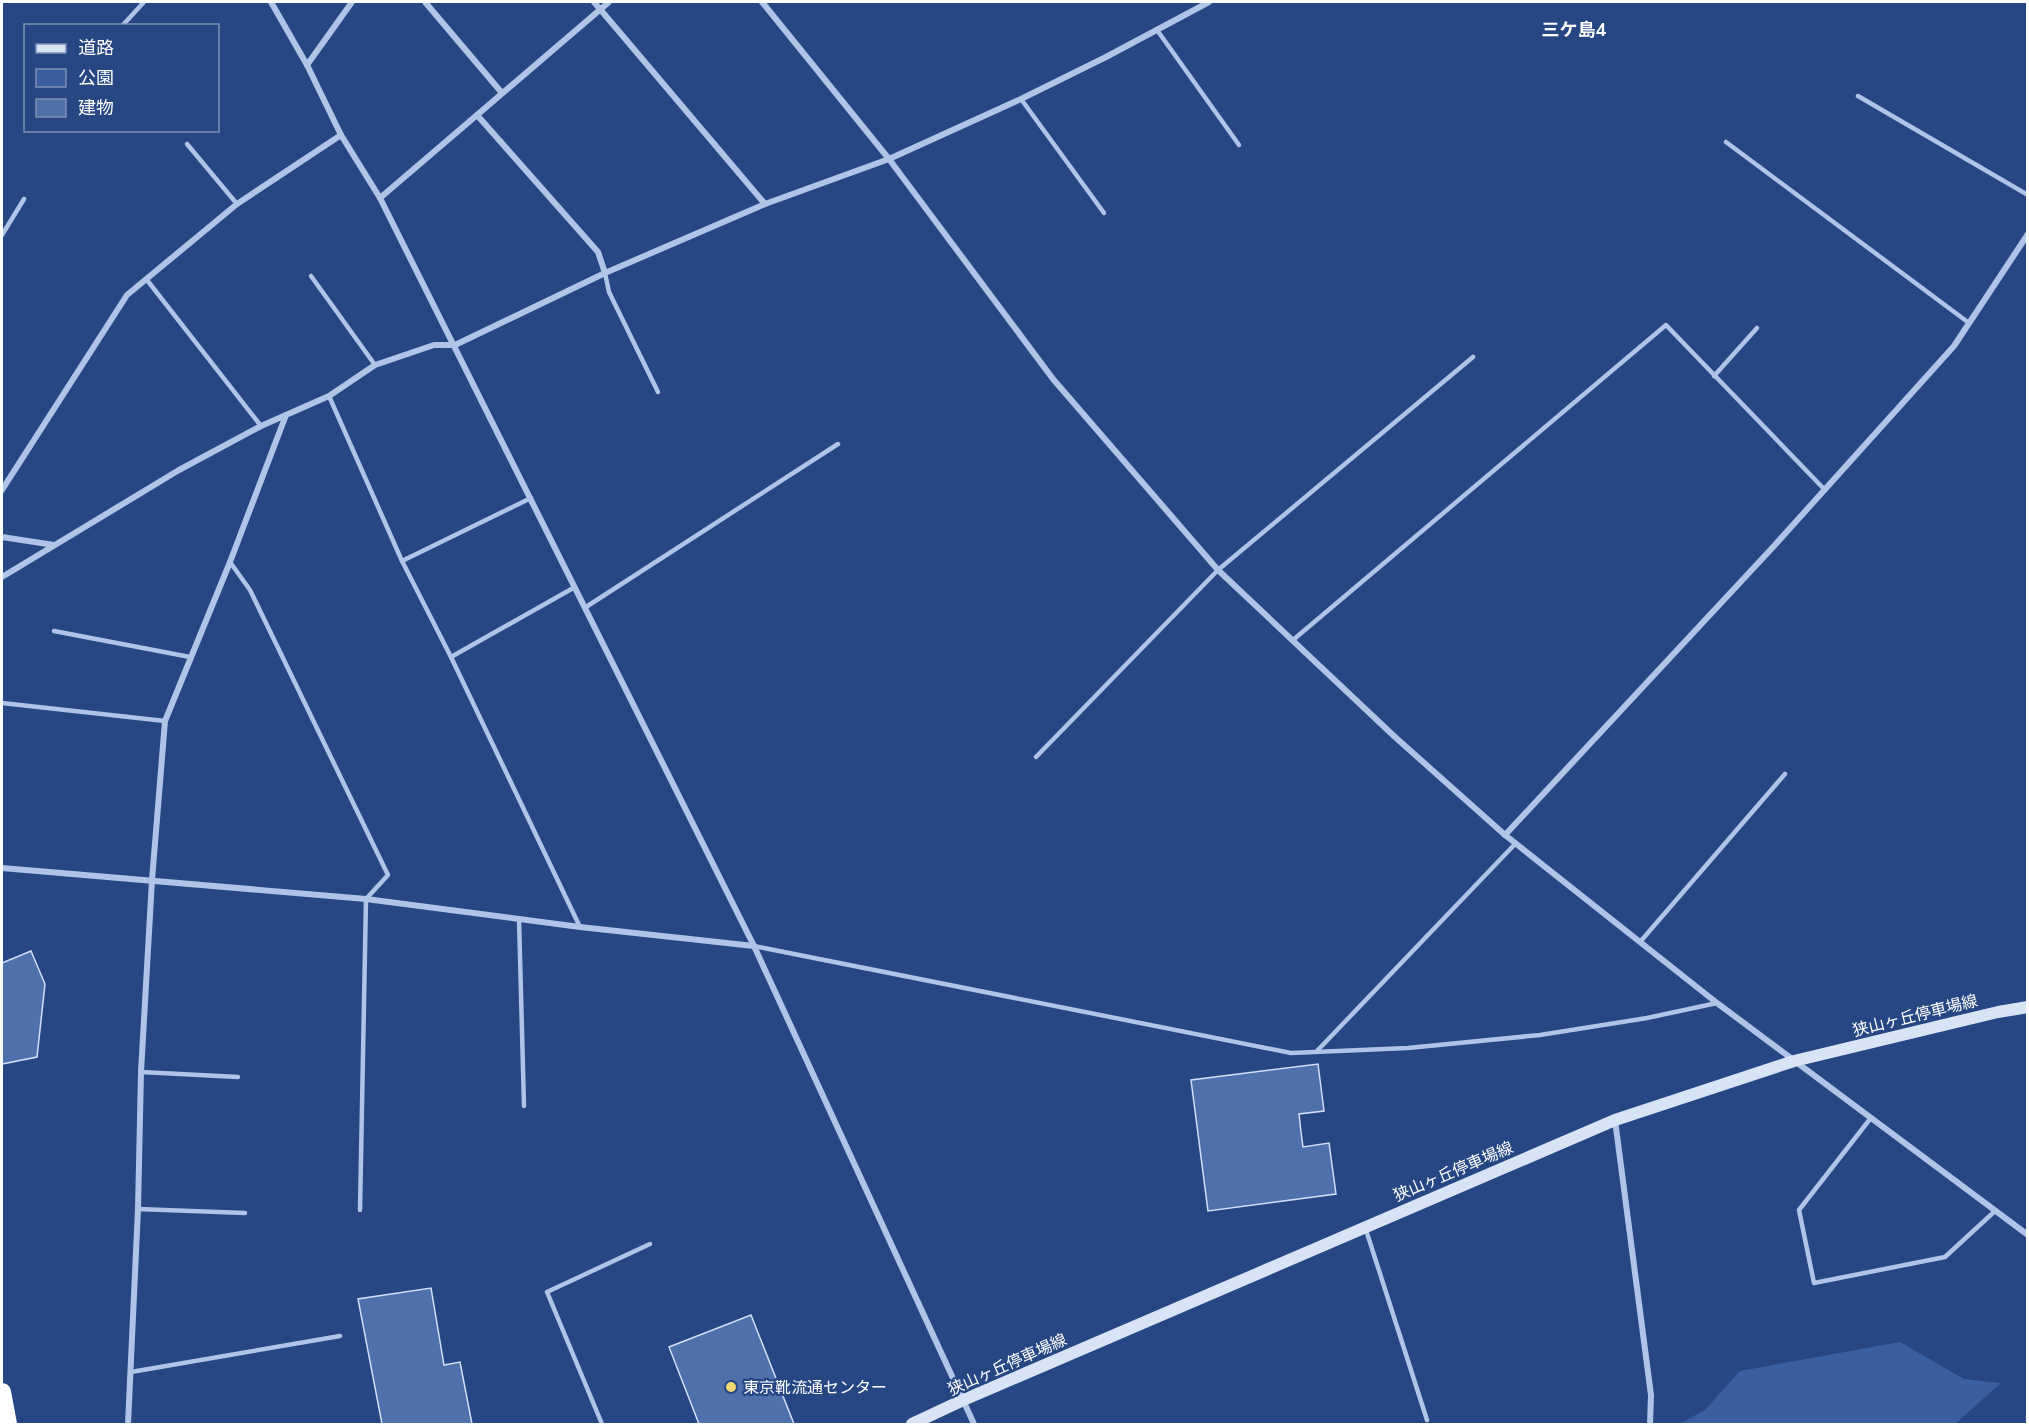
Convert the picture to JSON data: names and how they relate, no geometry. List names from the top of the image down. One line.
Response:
{"streets":{"main road":["狭山ヶ丘停車場線"]},"districts":["三ケ島4"],"places":["東京靴流通センター"],"legend":["道路","公園","建物"]}
